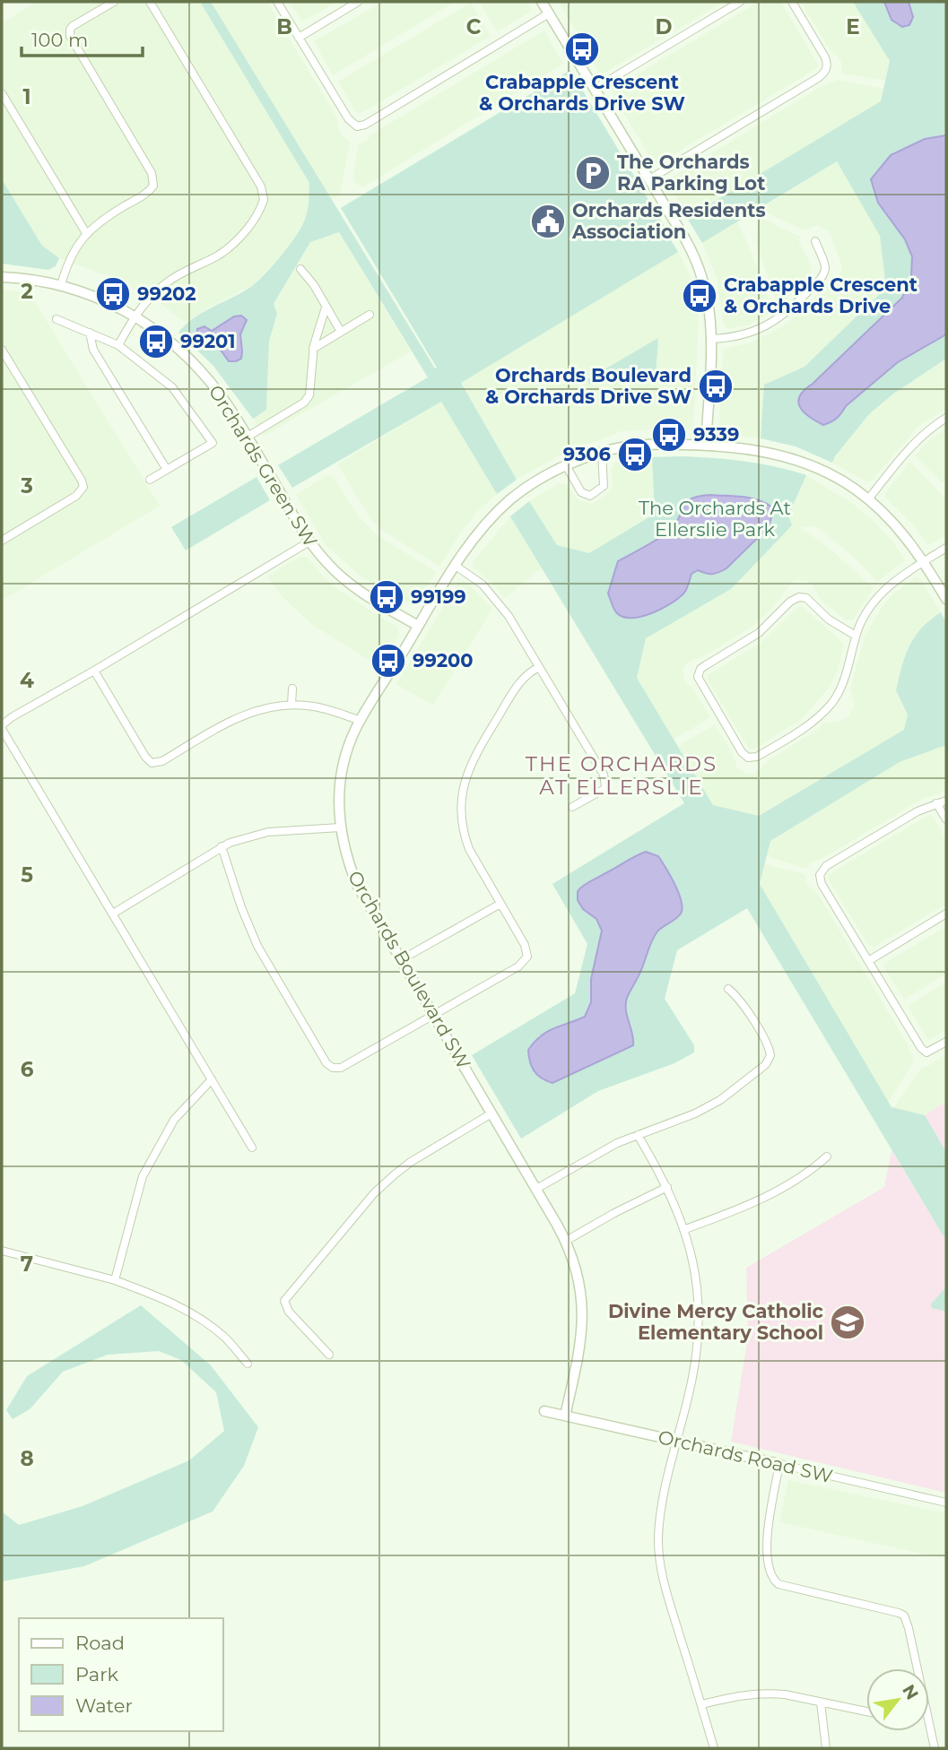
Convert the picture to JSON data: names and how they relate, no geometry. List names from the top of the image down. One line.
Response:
{"streets":{"street":["Orchards Green SW","Orchards Boulevard SW","Orchards Road SW"]},"crossings":[["Orchards Green SW","Orchards Boulevard SW"],["Orchards Boulevard SW","Orchards Road SW"]],"districts":["THE ORCHARDS AT ELLERSLIE"],"parks":["The Orchards At Ellerslie Park"],"places":{"bus stop":["Crabapple Crescent & Orchards Drive SW","99202","Crabapple Crescent & Orchards Drive","99201","Orchards Boulevard & Orchards Drive SW","9339","9306","99199","99200"],"parking":["The Orchards RA Parking Lot"],"public building":["Orchards Residents Association"],"school or university":["Divine Mercy Catholic Elementary School"]},"legend":["Road","Park","Water"],"scale_bar":"100 m","north":"top right","grid":{"columns":["B","C","D","E"],"rows":["1","2","3","4","5","6","7","8"]}}
